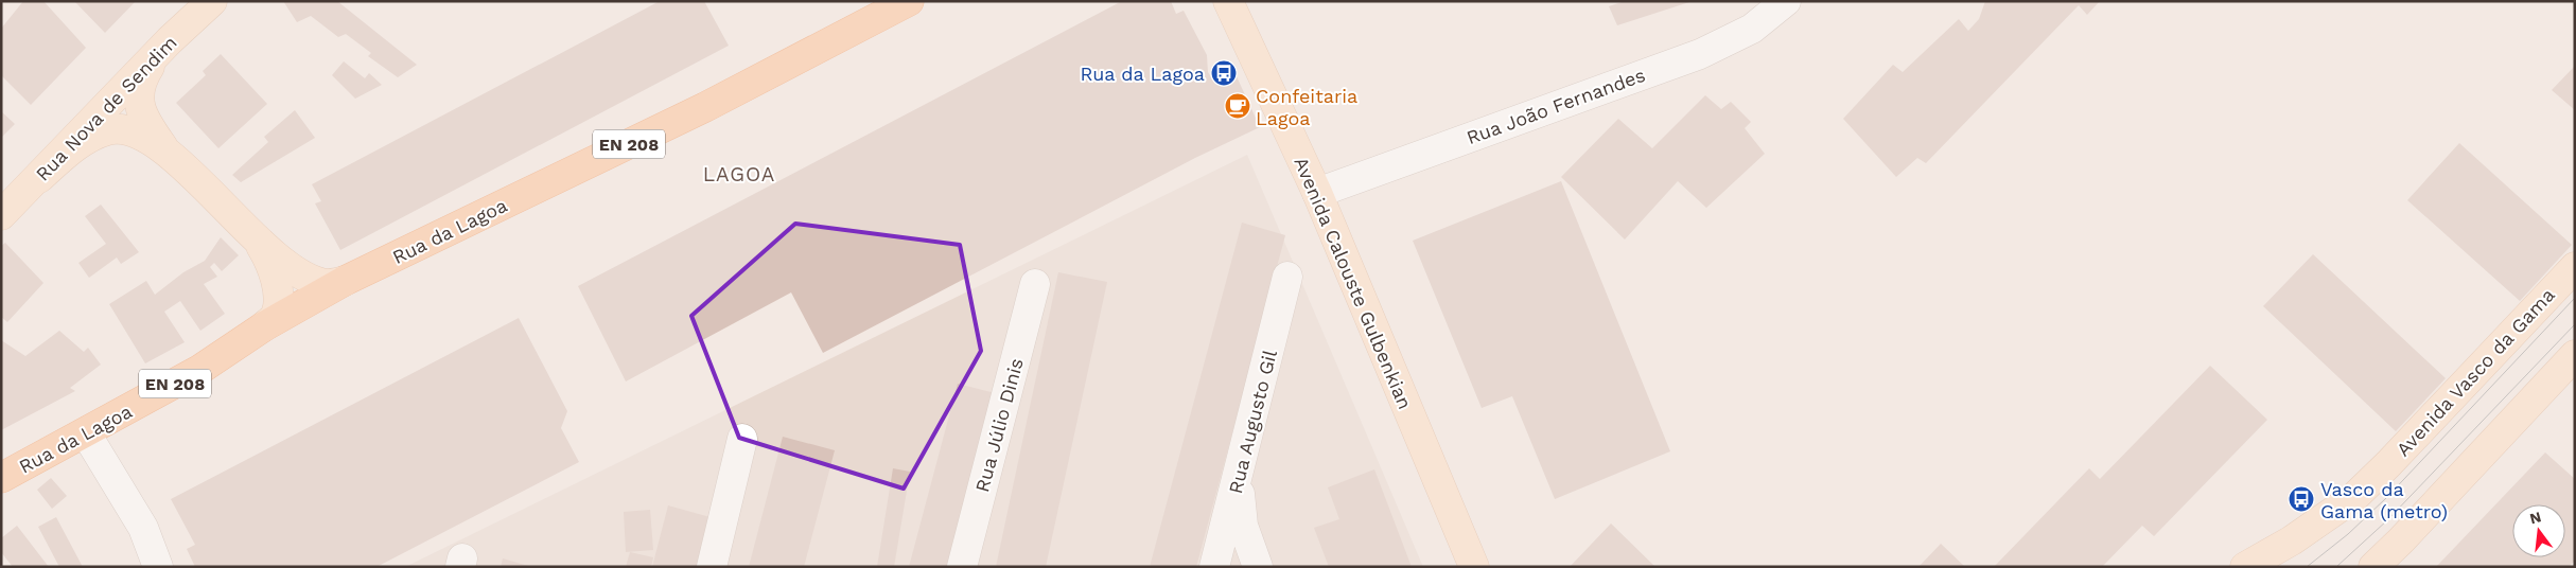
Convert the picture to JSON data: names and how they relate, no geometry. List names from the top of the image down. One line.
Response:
{"streets":{"main road":["Rua Nova de Sendim","EN 208","Rua da Lagoa","Avenida Calouste Gulbenkian","Avenida Vasco da Gama"],"street":["Rua João Fernandes","Rua Augusto Gil","Rua Júlio Dinis"]},"crossings":[["Rua João Fernandes","Avenida Calouste Gulbenkian"]],"districts":["LAGOA"],"places":{"bus stop":["Rua da Lagoa","Vasco da Gama (metro)"],"cafe":["Confeitaria Lagoa"]},"north":"top"}
